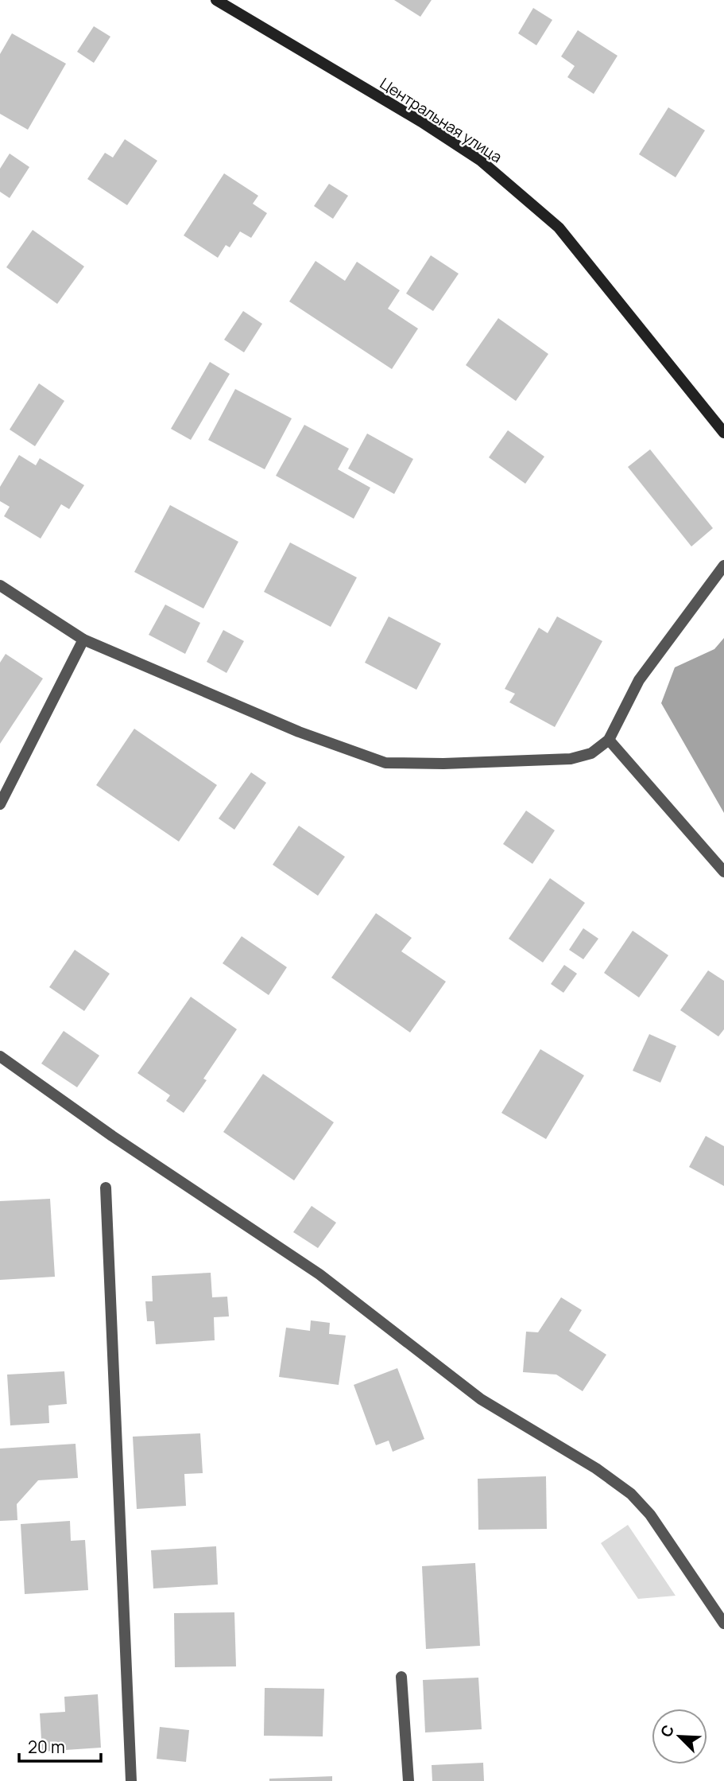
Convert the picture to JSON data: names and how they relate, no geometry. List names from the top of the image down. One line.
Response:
{"streets":{"main road":["Центральная улица"]},"scale_bar":"20 m","north":"top left"}
